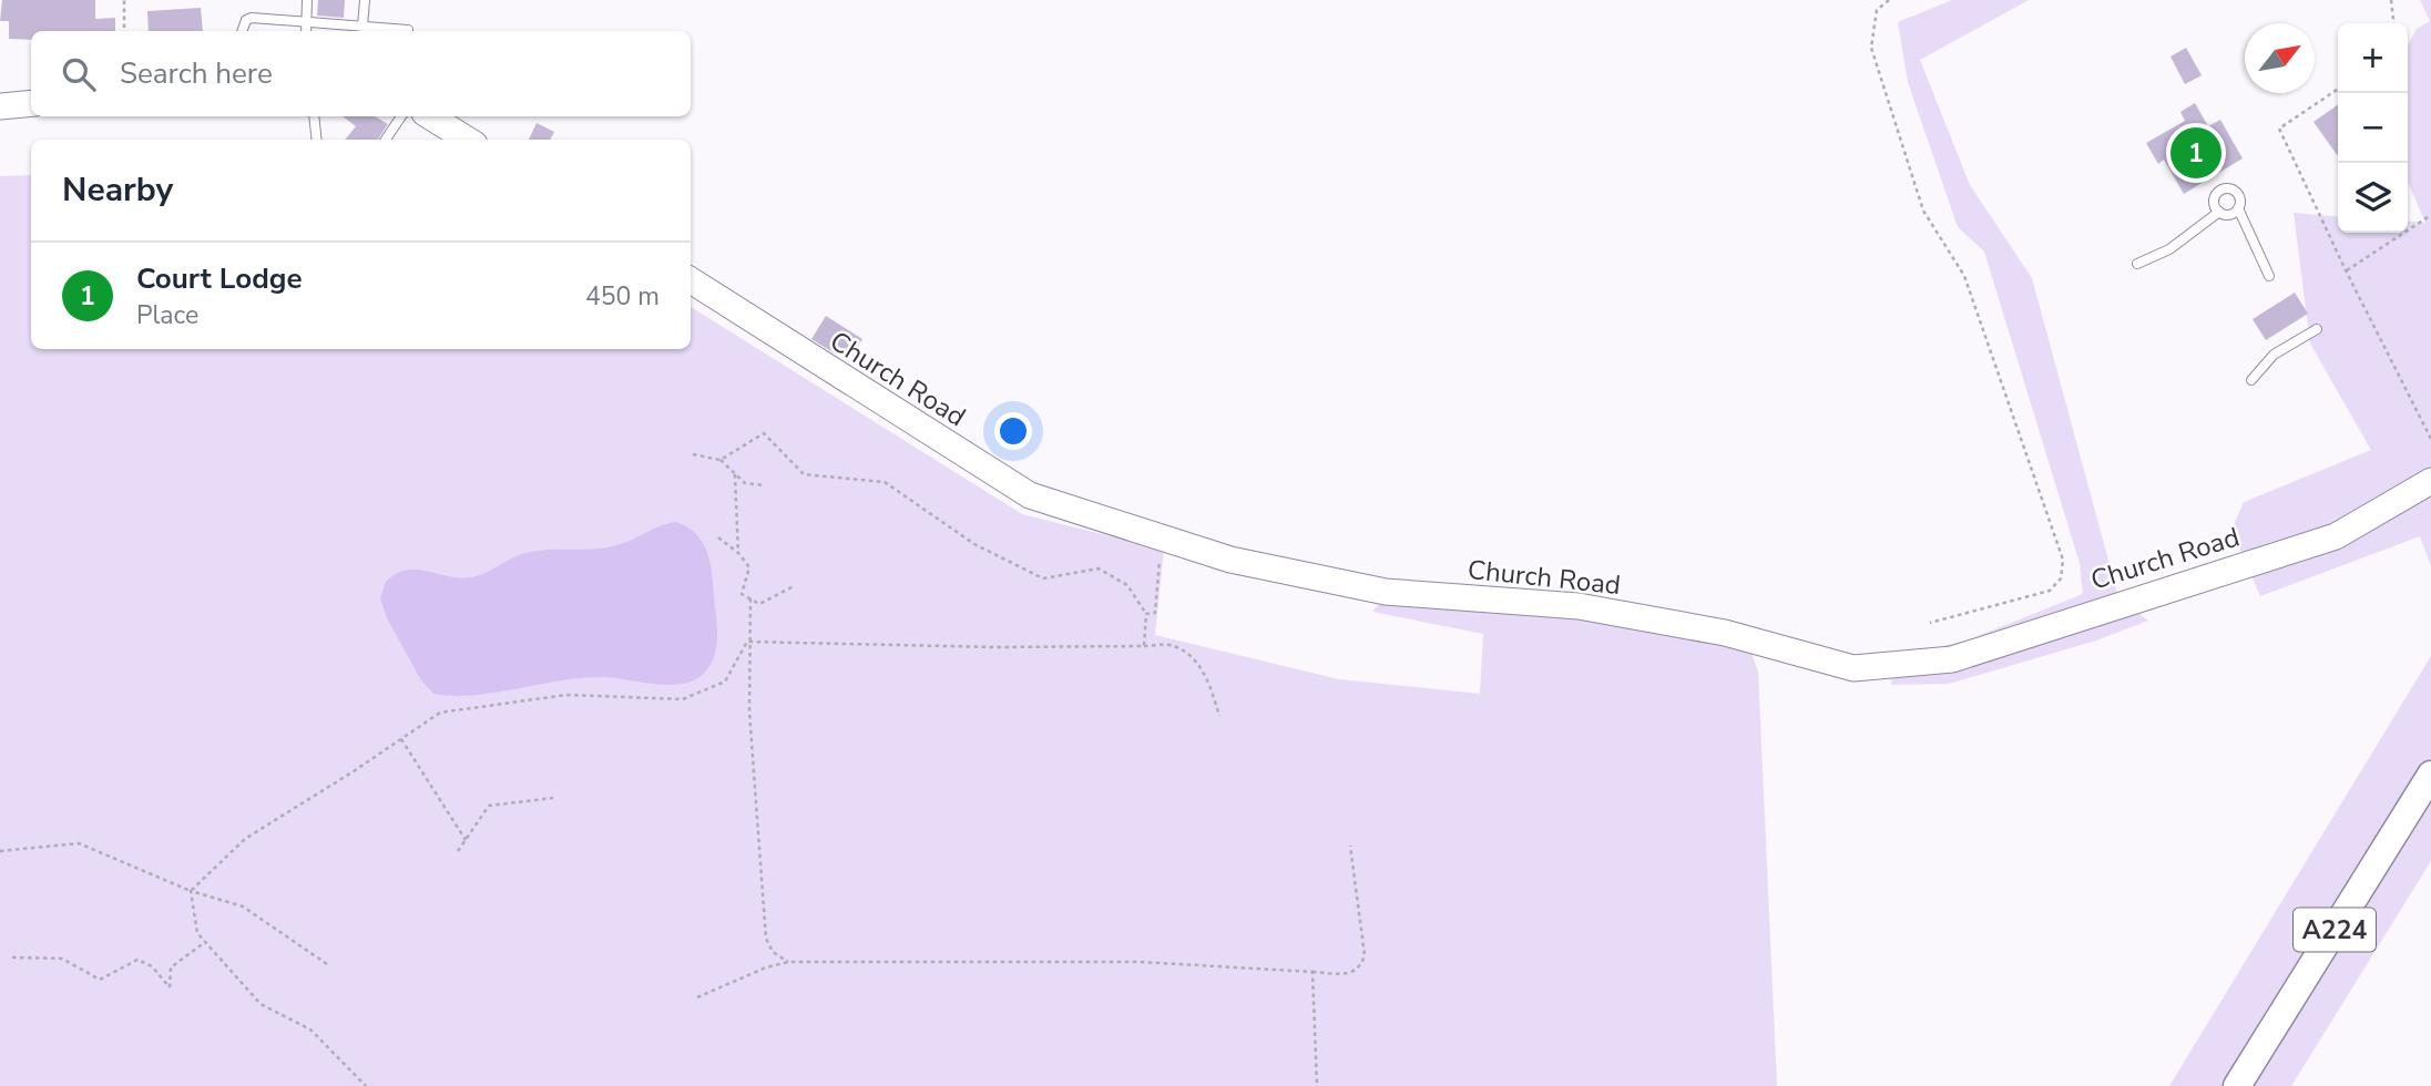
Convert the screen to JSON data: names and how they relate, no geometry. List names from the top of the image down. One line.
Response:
{"streets":{"main road":["A224"],"street":["Church Road"]},"north":"top right","page":{"map_buttons":["+","−"],"search":"Search here","pins":"1","heading":"Nearby","list":[{"mark":"1","name":"Court Lodge","note":"Place","value":"450 m"}]}}
